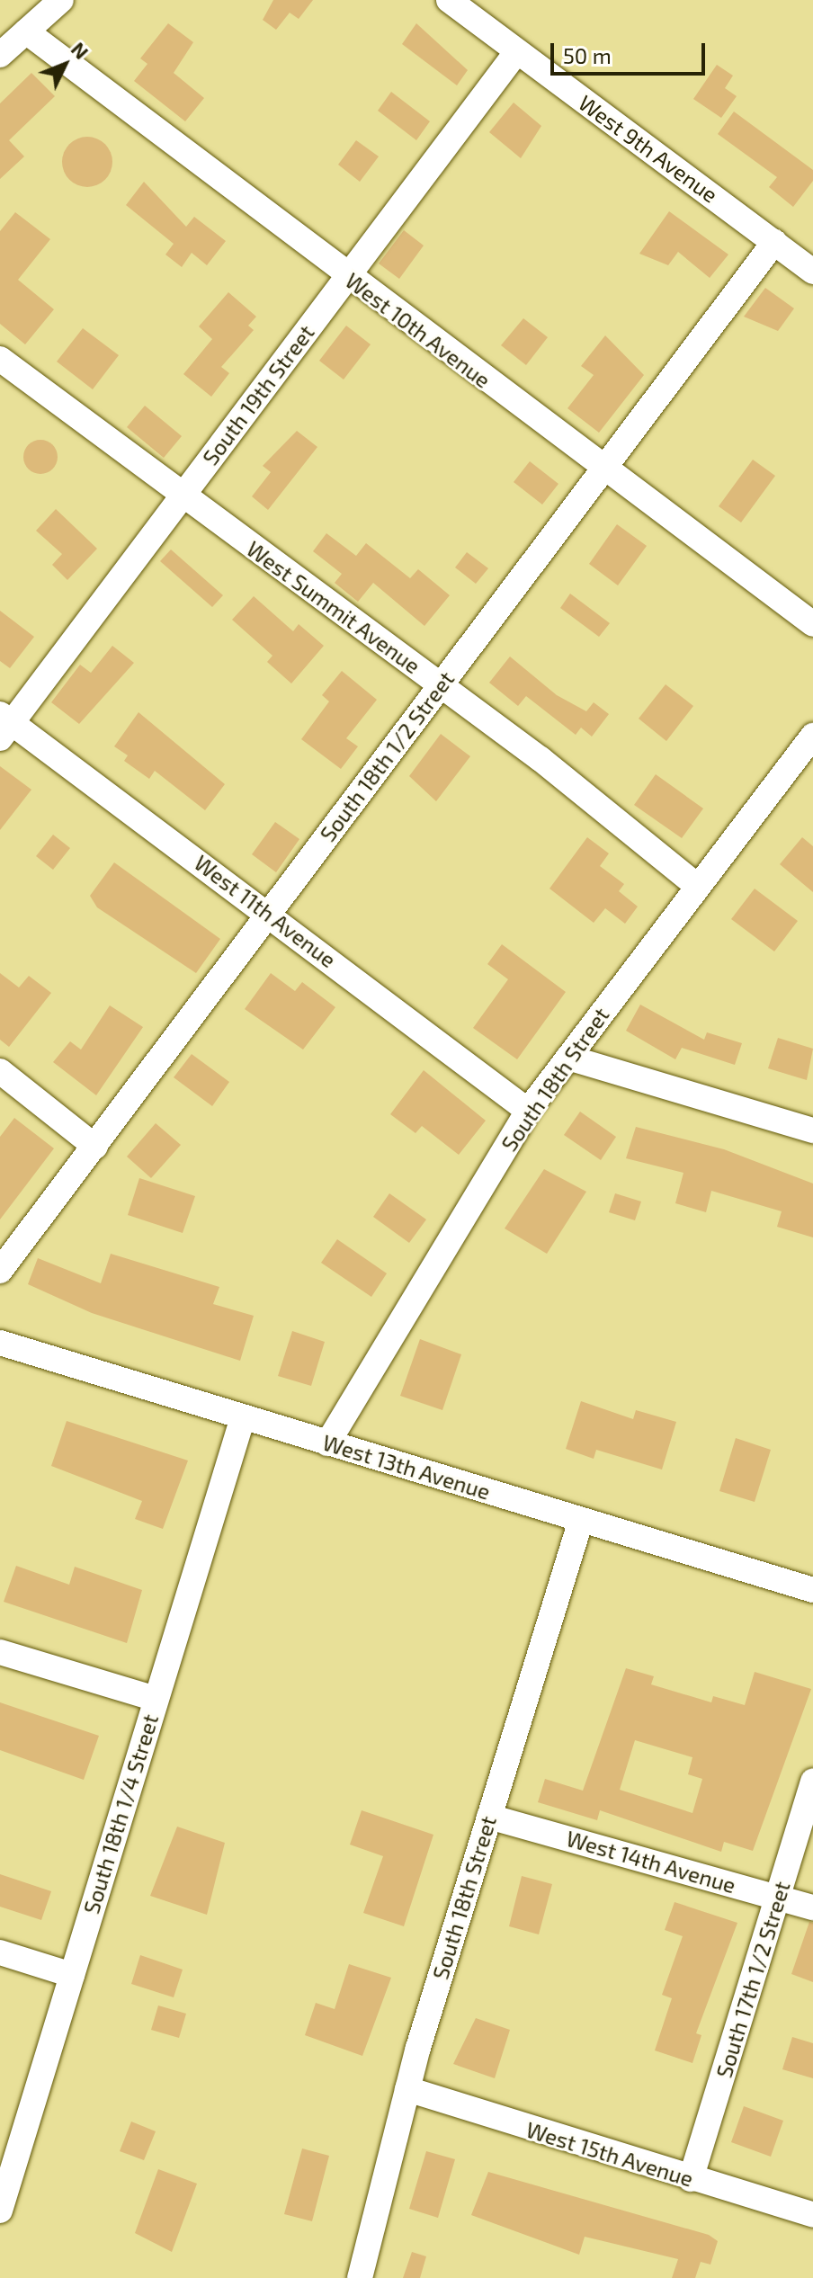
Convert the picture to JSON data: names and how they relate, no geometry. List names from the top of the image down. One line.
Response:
{"streets":{"street":["West 9th Avenue","West 10th Avenue","South 19th Street","West Summit Avenue","South 18th 1/2 Street","West 11th Avenue","South 18th Street","West 13th Avenue","South 18th 1/4 Street","West 14th Avenue","South 17th 1/2 Street","West 15th Avenue"]},"crossings":[["West 9th Avenue","South 19th Street"],["West 9th Avenue","South 18th 1/2 Street"],["West 10th Avenue","South 19th Street"],["West 10th Avenue","South 18th 1/2 Street"],["South 19th Street","West Summit Avenue"],["South 19th Street","West 11th Avenue"],["West Summit Avenue","South 18th 1/2 Street"],["West Summit Avenue","South 18th Street"],["South 18th 1/2 Street","West 11th Avenue"],["West 11th Avenue","South 18th Street"],["South 18th Street","West 13th Avenue"],["South 18th Street","West 14th Avenue"],["South 18th Street","West 15th Avenue"],["West 13th Avenue","South 18th 1/4 Street"],["West 14th Avenue","South 17th 1/2 Street"],["South 17th 1/2 Street","West 15th Avenue"]],"scale_bar":"50 m","north":"top right"}
